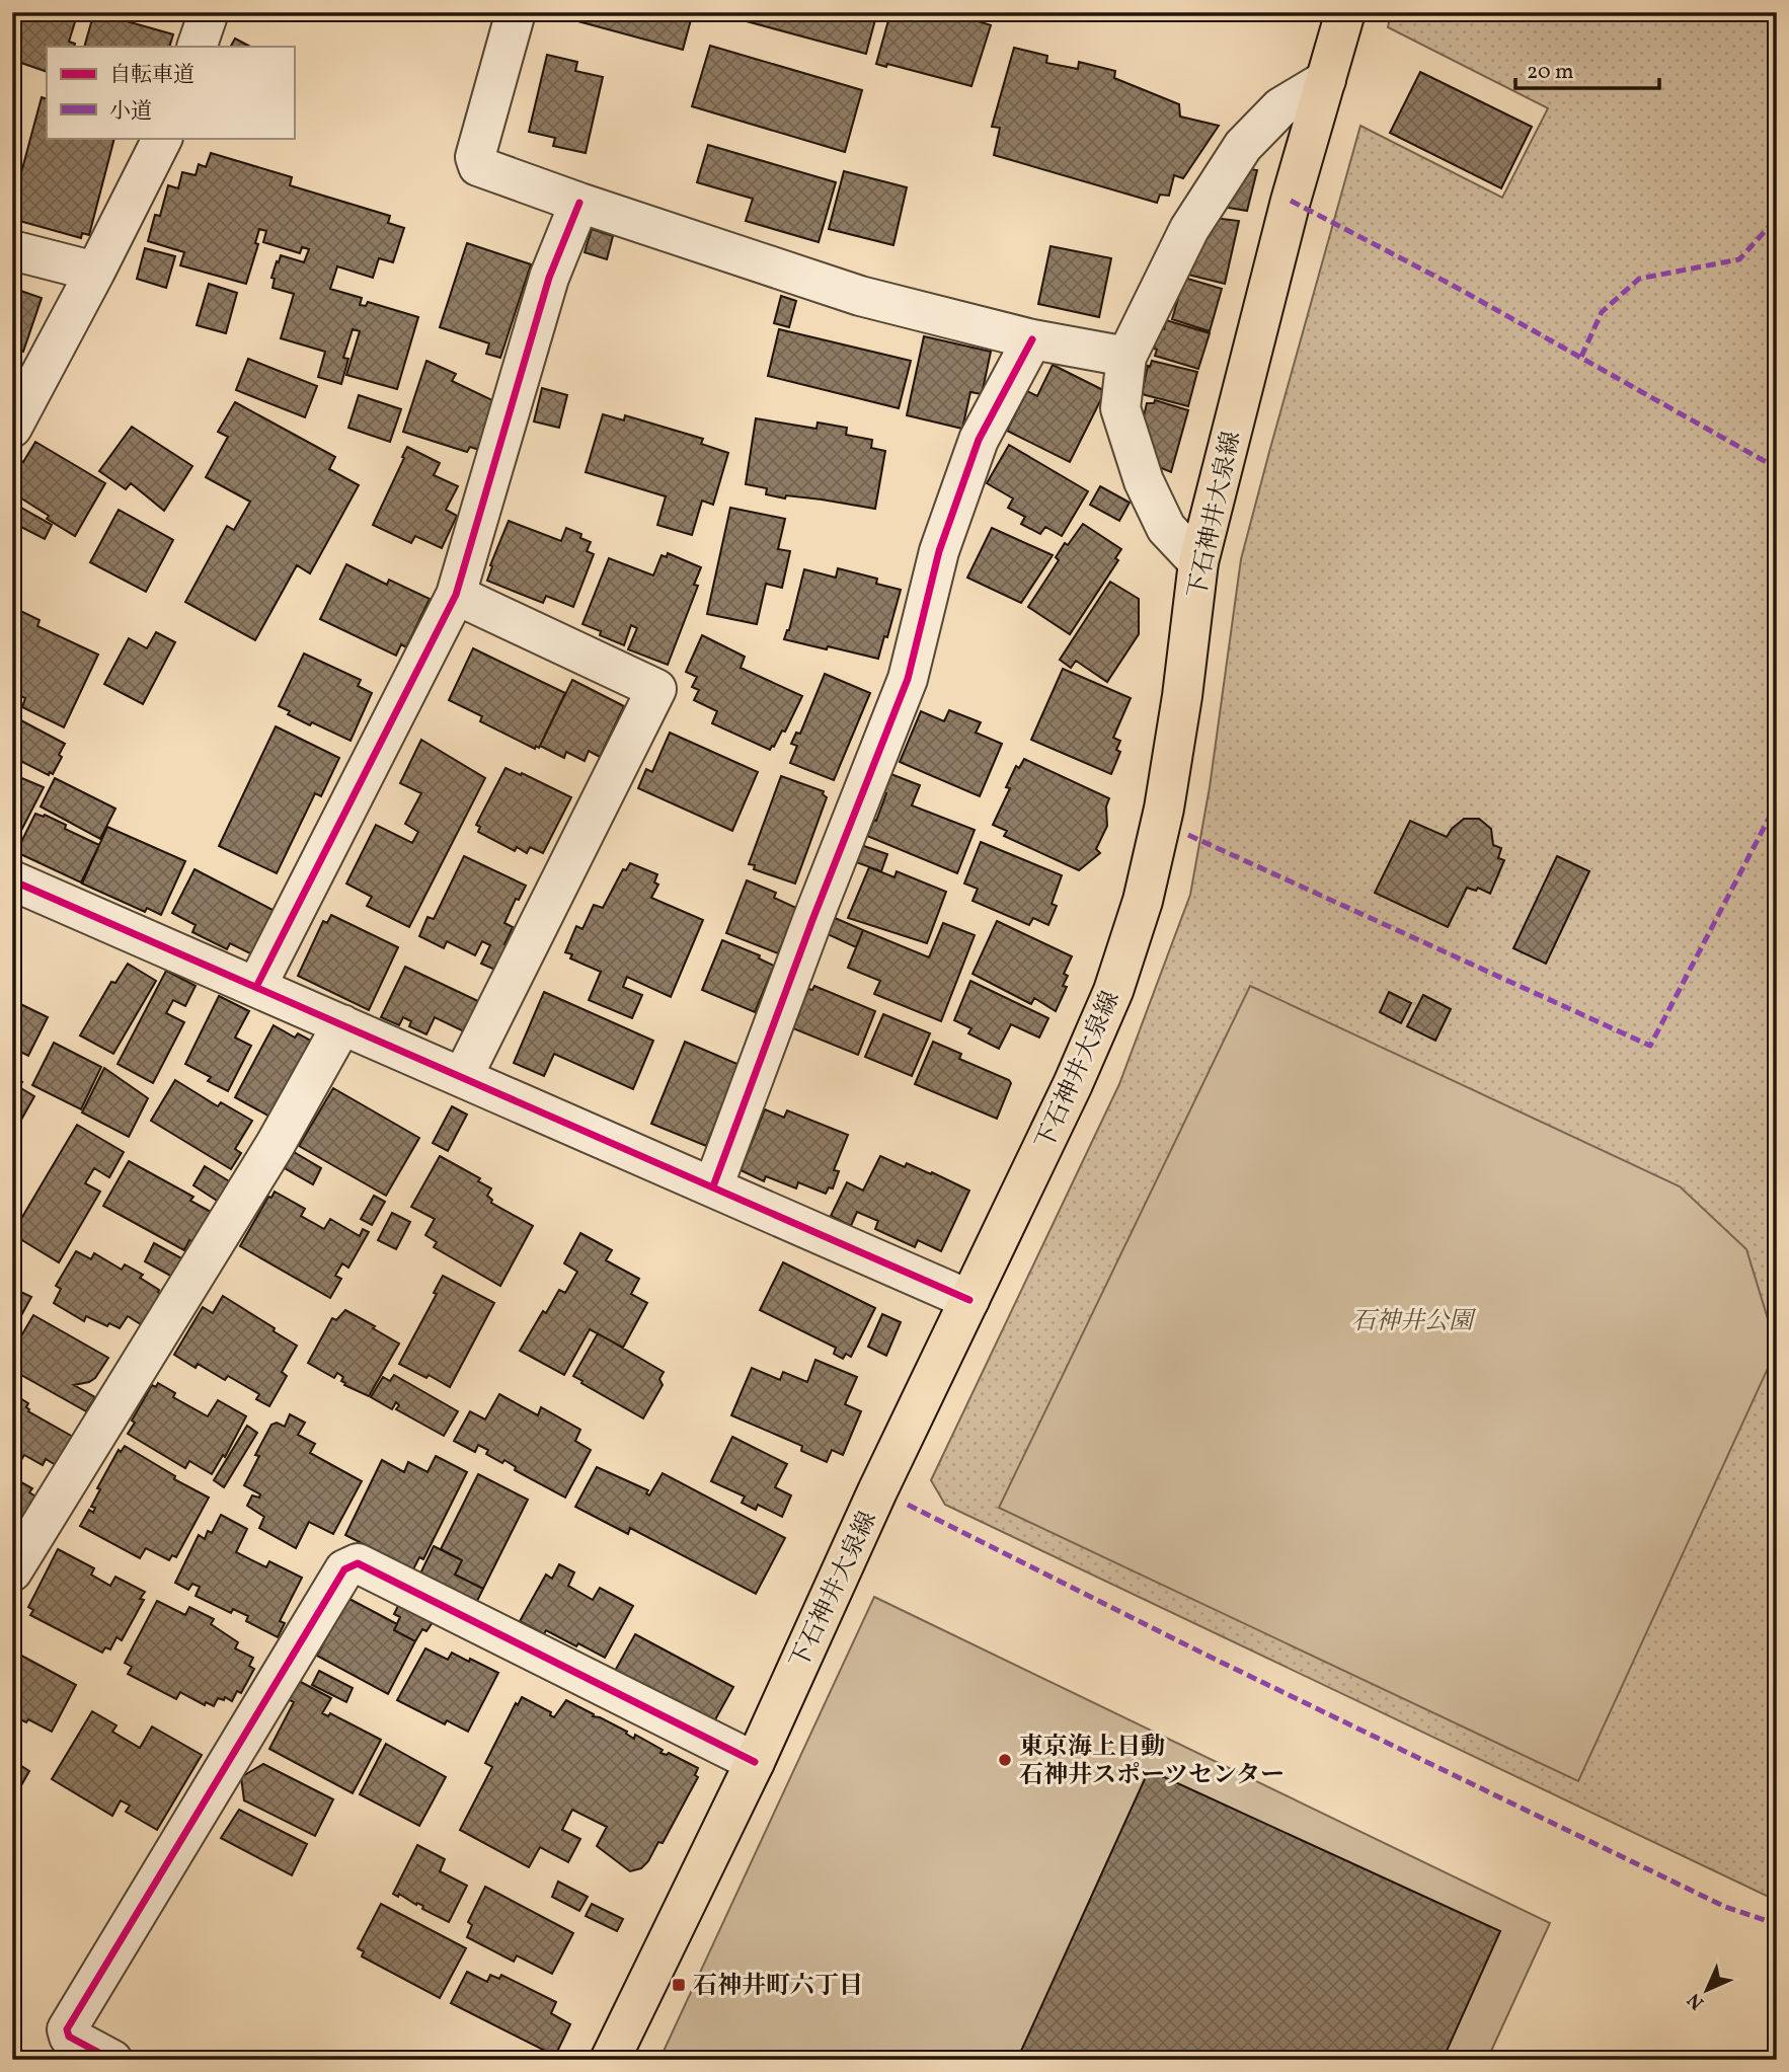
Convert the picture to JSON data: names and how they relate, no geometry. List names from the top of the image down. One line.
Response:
{"streets":{"main road":["下石神井大泉線"]},"parks":["石神井公園"],"places":{"other":["東京海上日動 石神井スポーツセンター"],"transit":["石神井町六丁目"]},"legend":["自転車道","小道"],"scale_bar":"20 m","north":"bottom left"}
